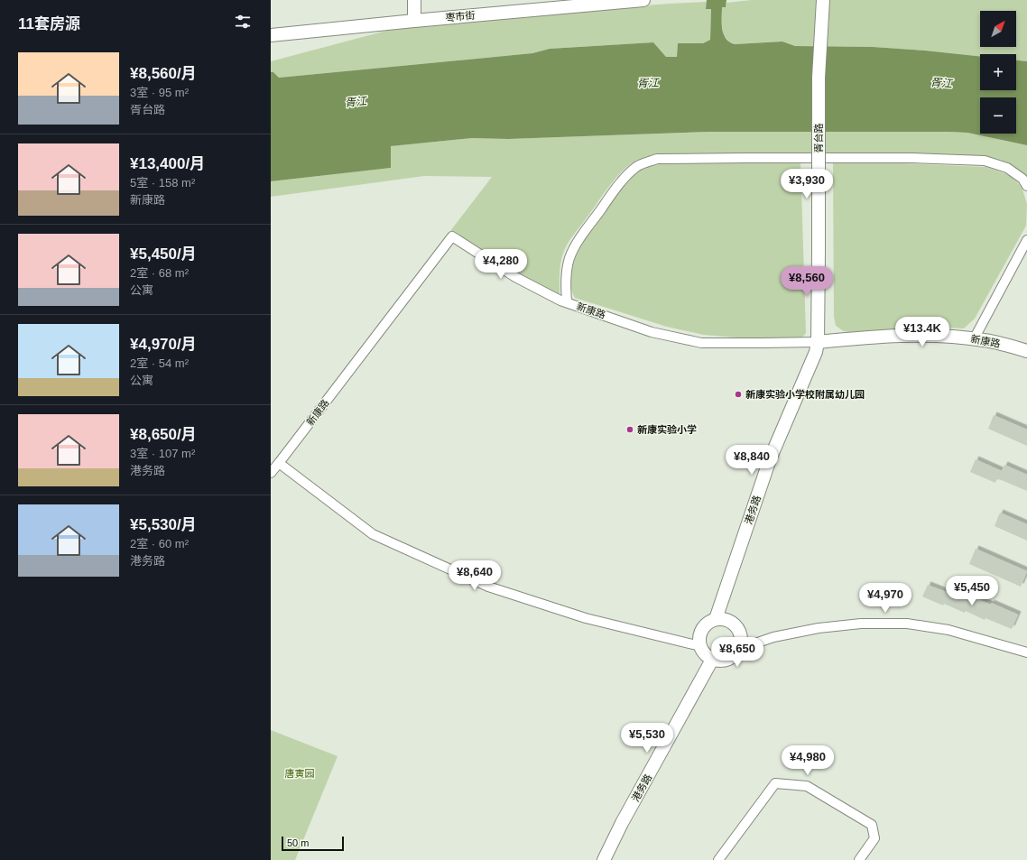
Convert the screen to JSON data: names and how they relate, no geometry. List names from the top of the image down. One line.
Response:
{"streets":{"street":["枣市街","胥台路","新康路","港务路"]},"crossings":[["胥台路","新康路"],["胥台路","港务路"],["新康路","港务路"]],"water":["胥江"],"parks":["唐寅园"],"places":["新康实验小学校附属幼儿园","新康实验小学"],"scale_bar":"50 m","north":"top right","page":{"heading":"11套房源","map_buttons":["+","−"],"list":[{"name":"¥8,560/月","note":"3室 · 95 m² · 胥台路"},{"name":"¥13,400/月","note":"5室 · 158 m² · 新康路"},{"name":"¥5,450/月","note":"2室 · 68 m² · 公寓"},{"name":"¥4,970/月","note":"2室 · 54 m² · 公寓"},{"name":"¥8,650/月","note":"3室 · 107 m² · 港务路"},{"name":"¥5,530/月","note":"2室 · 60 m² · 港务路"}],"price":["¥3,930","¥4,280","¥8,560","¥13.4K","¥8,840","¥8,640","¥5,450","¥4,970","¥8,650","¥5,530","¥4,980"],"scale":"50 m"}}
